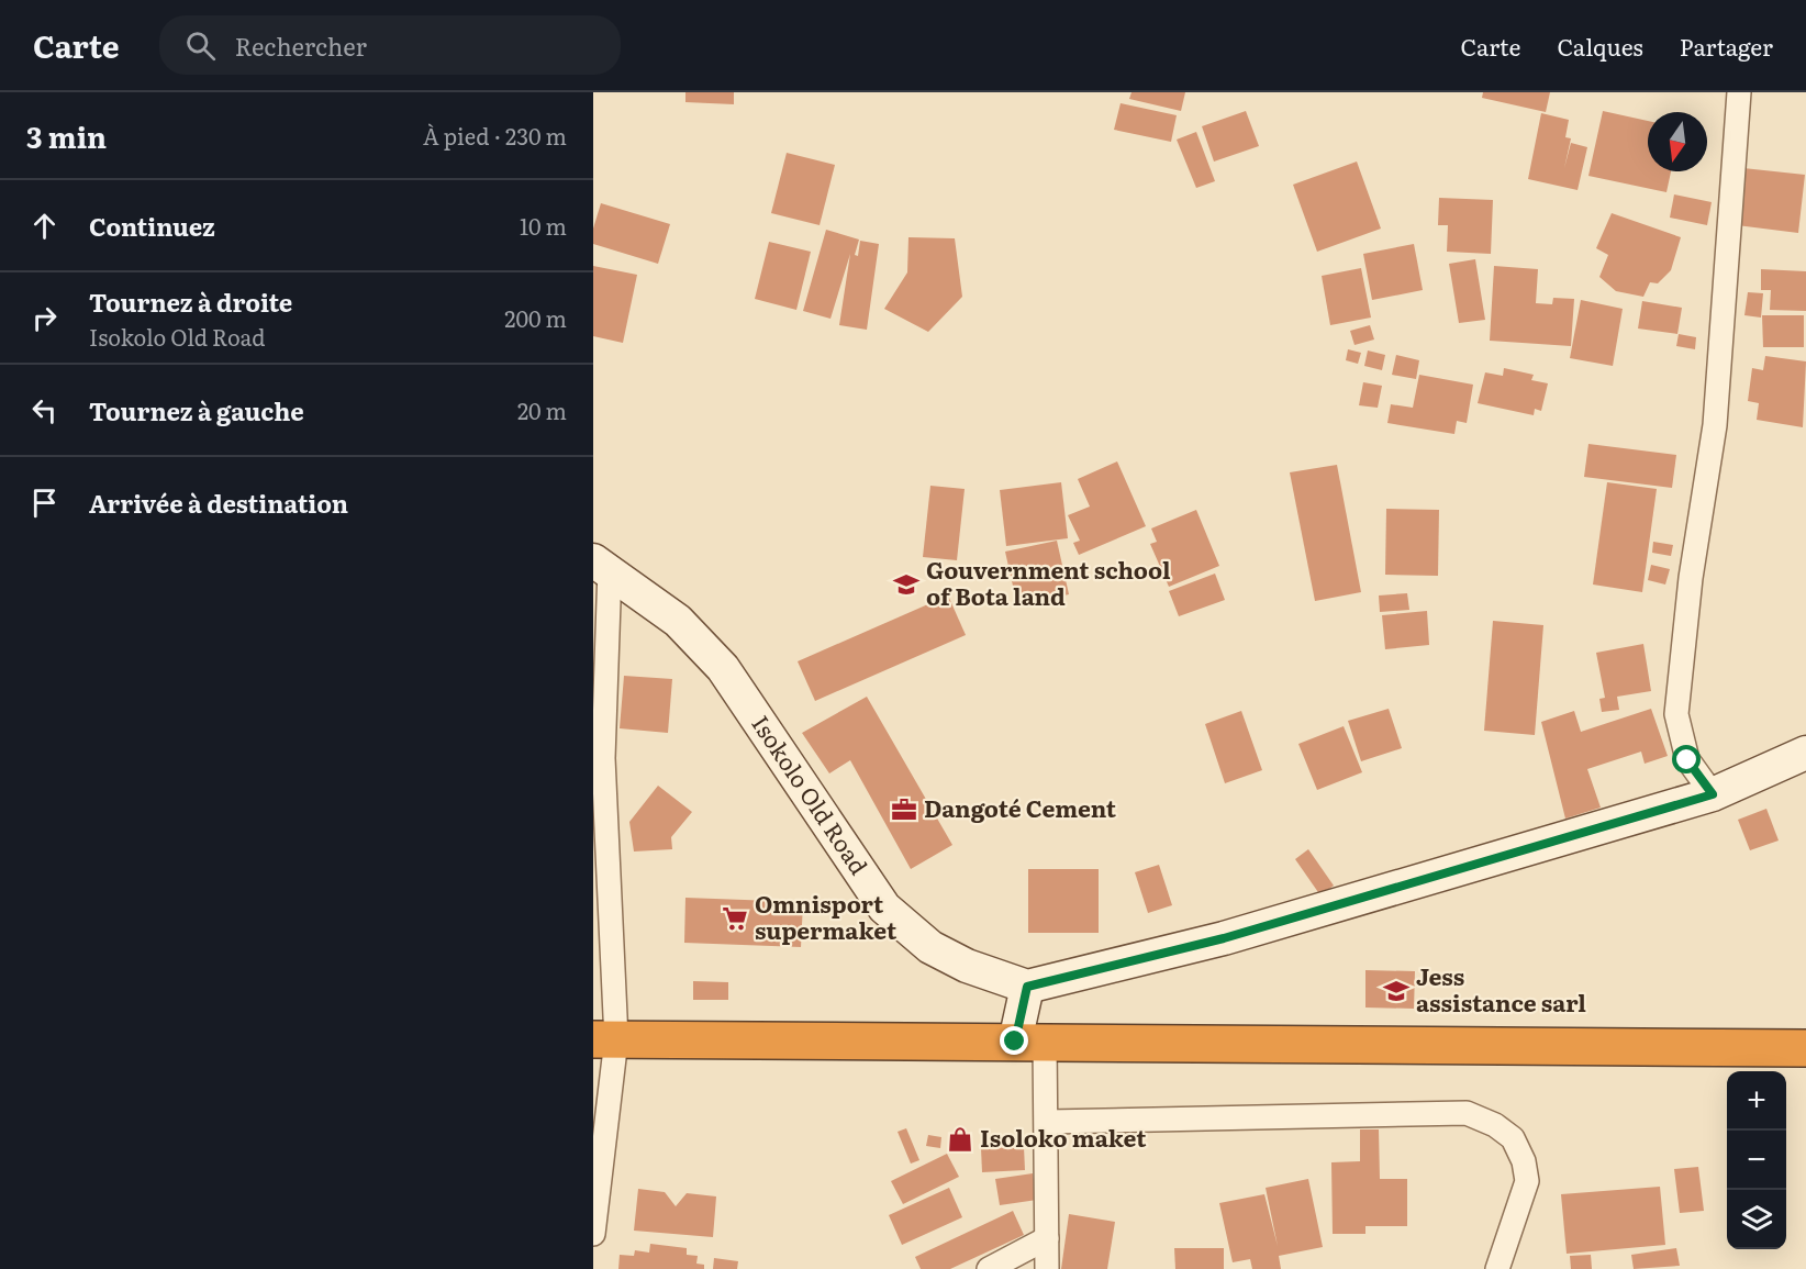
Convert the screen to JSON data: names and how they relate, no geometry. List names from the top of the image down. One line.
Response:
{"streets":{"street":["Isokolo Old Road"]},"places":{"school or university":["Gouvernment school of Bota land","Jess assistance sarl"],"office":["Dangoté Cement"],"supermarket":["Omnisport supermaket"],"shop":["Isoloko maket"]},"north":"bottom","page":{"header":"Carte","search":"Rechercher","nav":["Carte","Calques","Partager"],"heading":["3 min","À pied · 230 m"],"list":[["Continuez","10 m"],["Tournez à droite","Isokolo Old Road","200 m"],["Tournez à gauche","20 m"],"Arrivée à destination"],"map_buttons":["+","−"]}}
